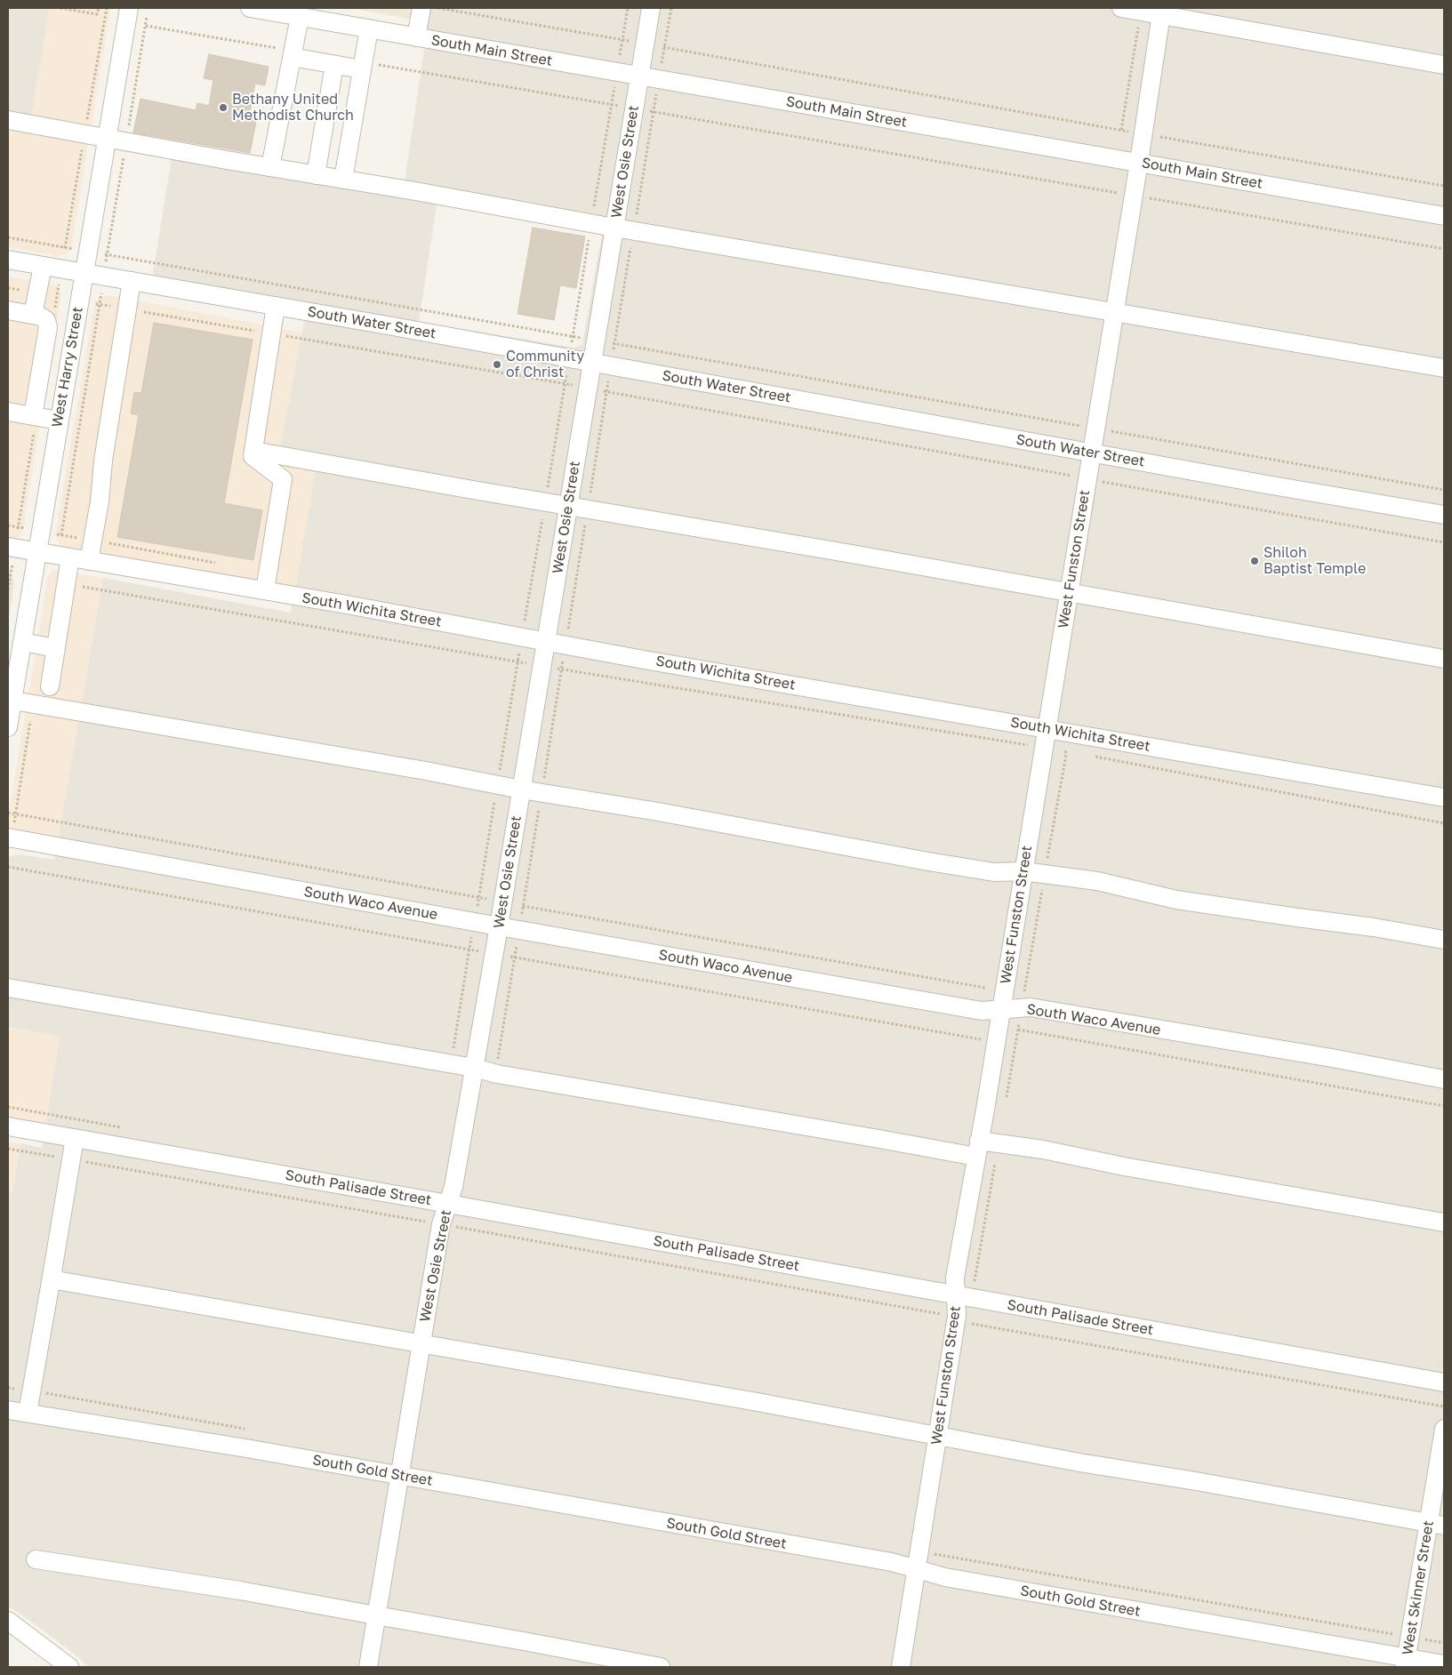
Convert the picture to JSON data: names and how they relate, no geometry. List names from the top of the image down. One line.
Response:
{"streets":{"street":["South Main Street","West Osie Street","South Water Street","West Harry Street","West Funston Street","South Wichita Street","South Waco Avenue","South Palisade Street","South Gold Street","West Skinner Street"]},"crossings":[["South Main Street","West Osie Street"],["South Main Street","West Funston Street"],["West Osie Street","South Water Street"],["West Osie Street","South Wichita Street"],["West Osie Street","South Waco Avenue"],["West Osie Street","South Palisade Street"],["West Osie Street","South Gold Street"],["South Water Street","West Harry Street"],["South Water Street","West Funston Street"],["West Harry Street","South Wichita Street"],["West Funston Street","South Wichita Street"],["West Funston Street","South Waco Avenue"],["West Funston Street","South Palisade Street"],["West Funston Street","South Gold Street"],["South Gold Street","West Skinner Street"]],"places":["Bethany United Methodist Church","Community of Christ","Shiloh Baptist Temple"]}
